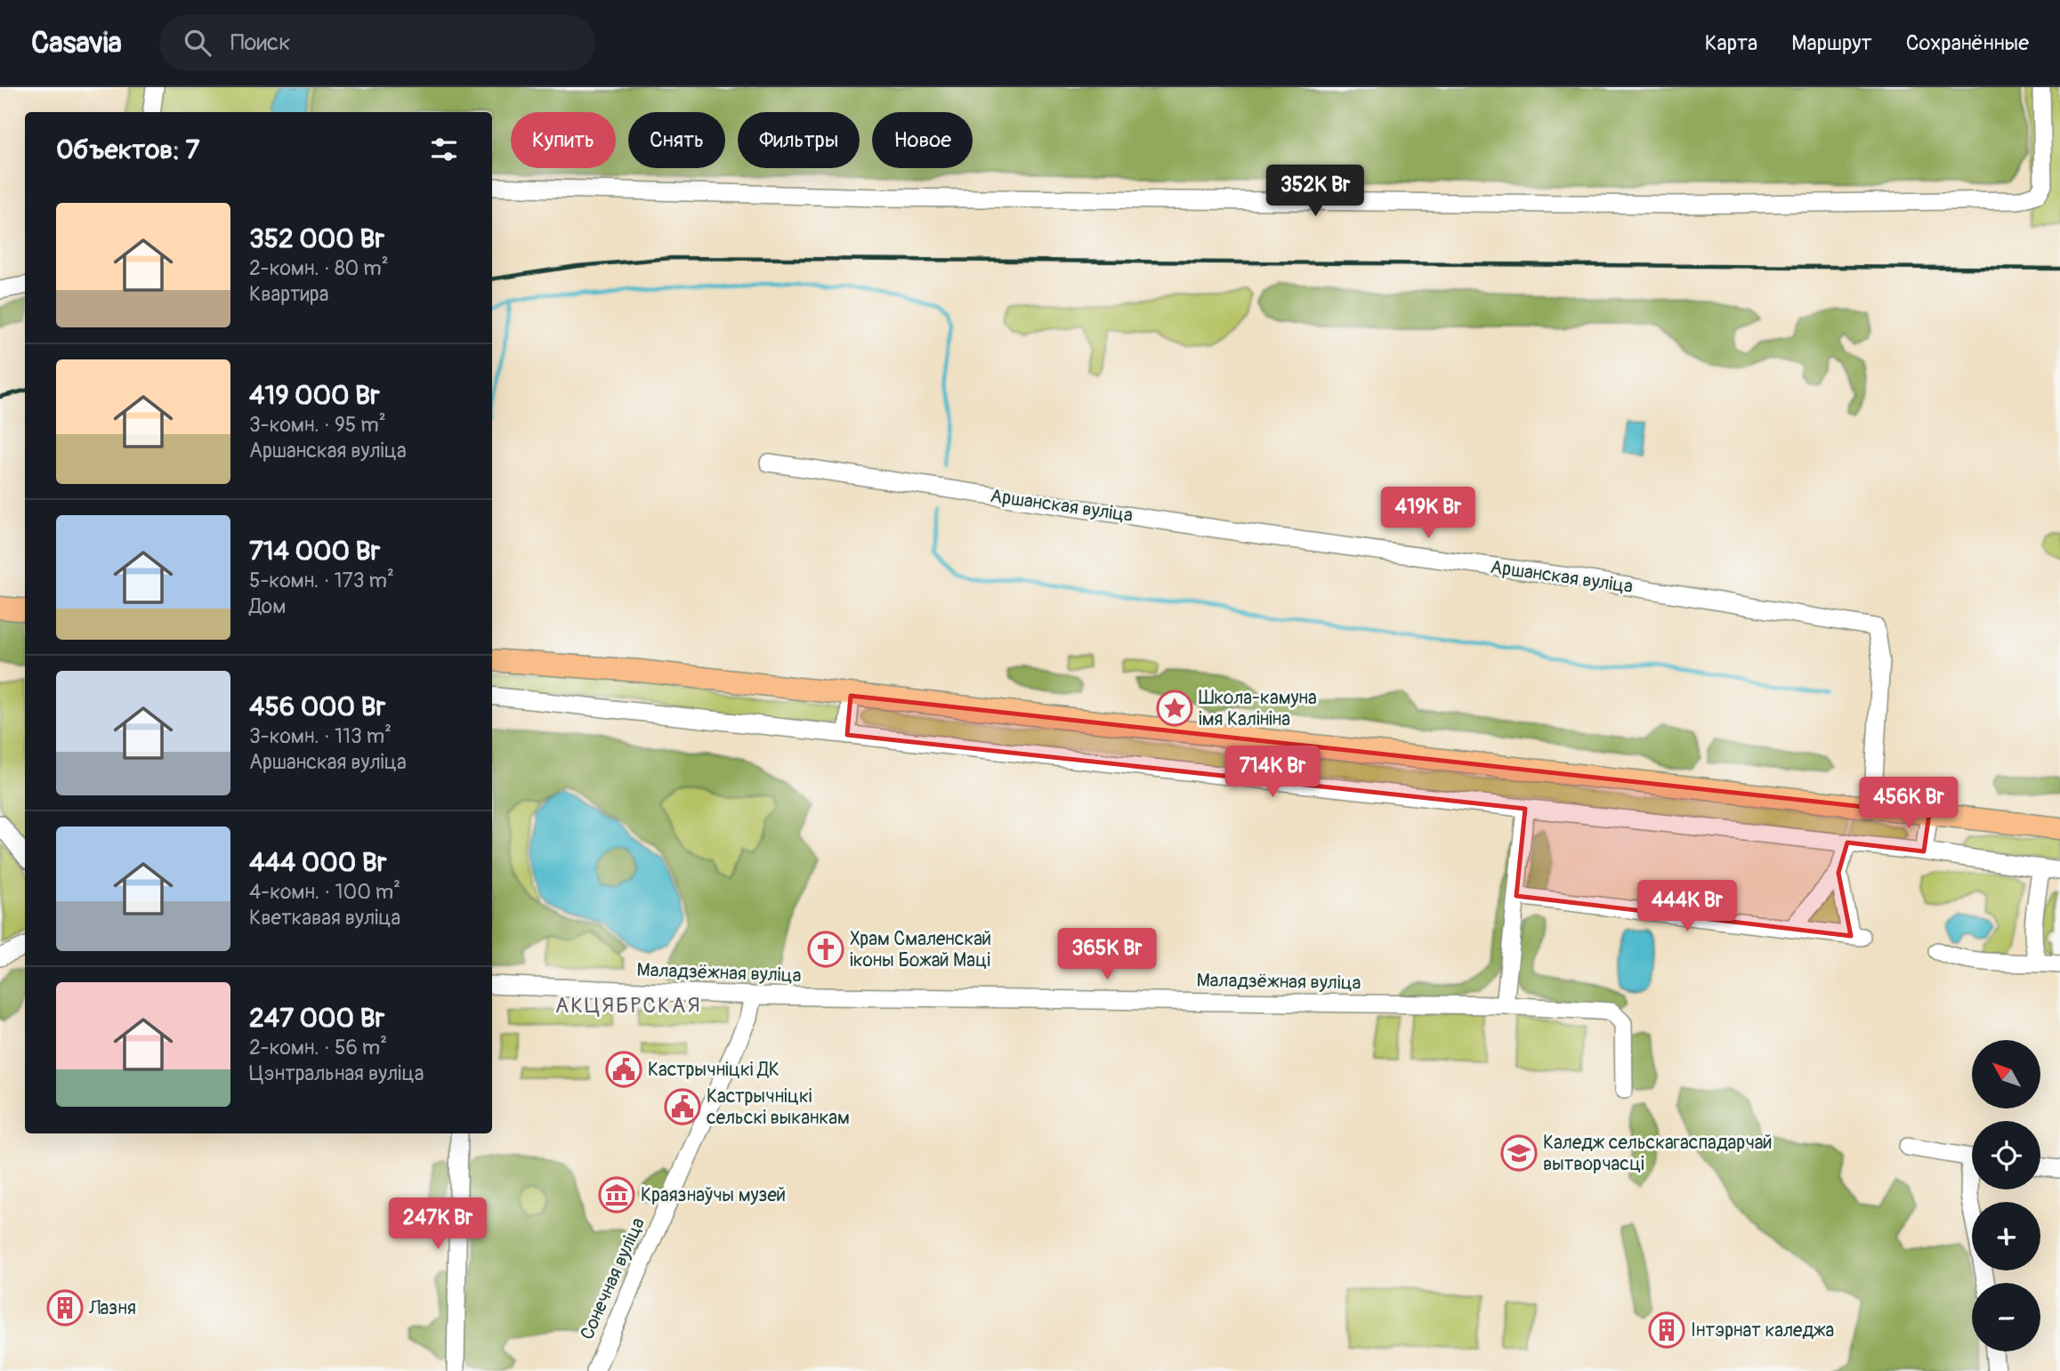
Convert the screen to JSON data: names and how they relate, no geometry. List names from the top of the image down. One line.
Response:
{"streets":{"street":["Аршанская вуліца","Маладзёжная вуліца","Сонечная вуліца"]},"crossings":[["Маладзёжная вуліца","Сонечная вуліца"]],"districts":["АКЦЯБРСКАЯ"],"places":{"place":["Школа-камуна імя Калініна"],"church":["Храм Смаленскай іконы Божай Маці"],"public building":["Кастрычніцкі ДК","Кастрычніцкі сельскі выканкам"],"school or university":["Каледж сельскагаспадарчай вытворчасці"],"museum":["Краязнаўчы музей"],"building":["Лазня","Інтэрнат каледжа"]},"north":"top left","page":{"header":"Casavia","search":"Поиск","nav":["Карта","Маршрут","Сохранённые"],"chip":["Купить","Снять","Фильтры","Новое"],"heading":"Объектов: 7","price":["352K Br","419K Br","714K Br","456K Br","444K Br","365K Br","247K Br"],"list":[{"name":"352 000 Br","note":"2-комн. · 80 m² · Квартира"},{"name":"419 000 Br","note":"3-комн. · 95 m² · Аршанская вуліца"},{"name":"714 000 Br","note":"5-комн. · 173 m² · Дом"},{"name":"456 000 Br","note":"3-комн. · 113 m² · Аршанская вуліца"},{"name":"444 000 Br","note":"4-комн. · 100 m² · Кветкавая вуліца"},{"name":"247 000 Br","note":"2-комн. · 56 m² · Цэнтральная вуліца"}],"map_buttons":["+","−"]}}
